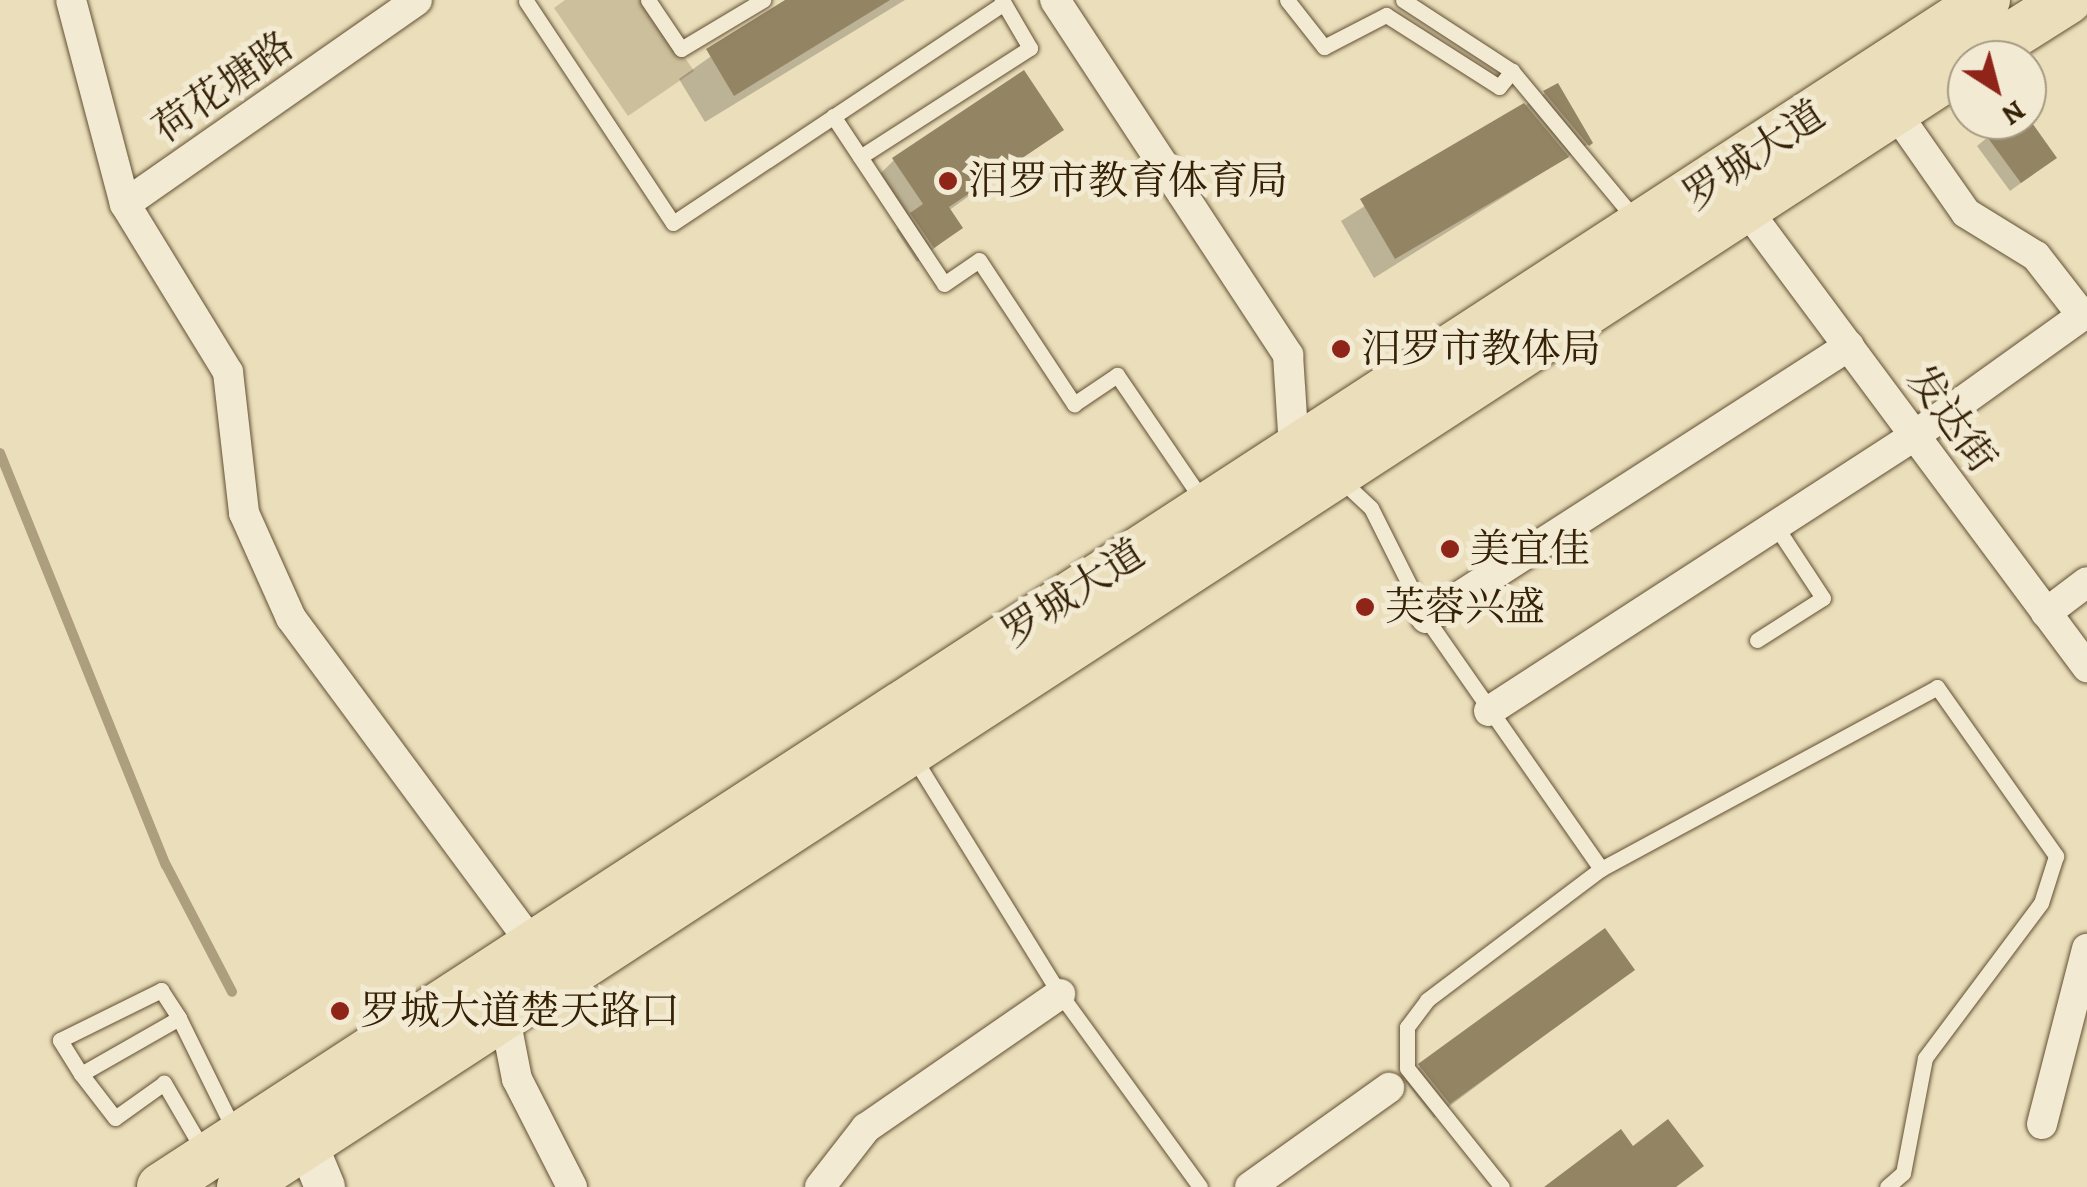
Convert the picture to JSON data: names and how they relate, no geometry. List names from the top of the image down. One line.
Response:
{"streets":{"highway":["罗城大道"],"street":["荷花塘路","发达街"]},"places":["汨罗市教育体育局","汨罗市教体局","美宜佳","芙蓉兴盛","罗城大道楚天路口"],"north":"bottom right"}
